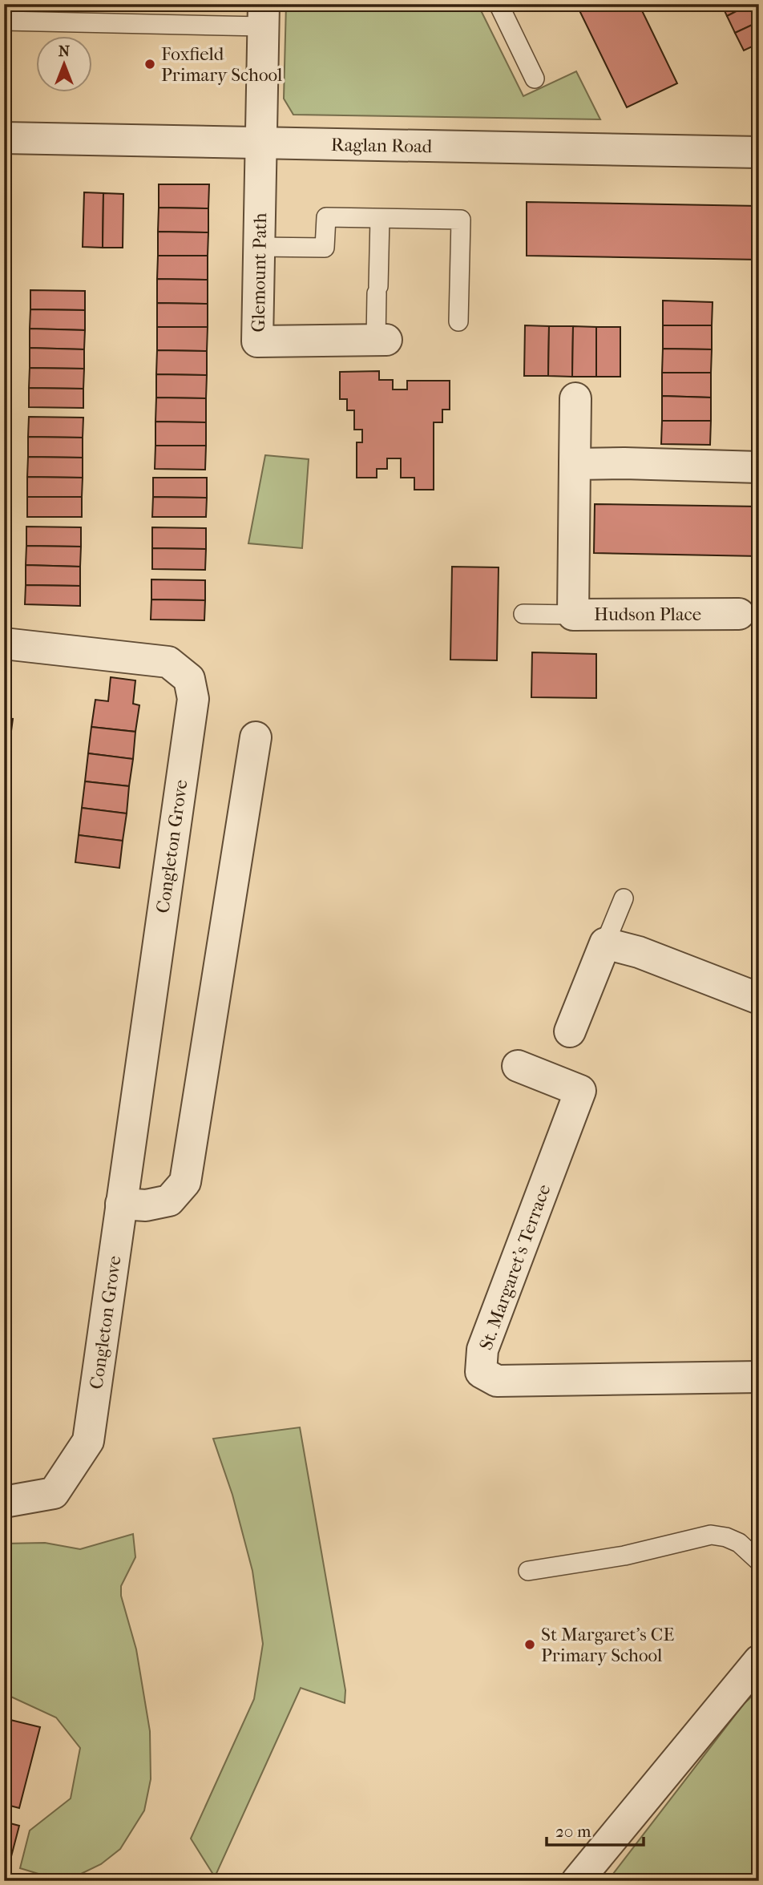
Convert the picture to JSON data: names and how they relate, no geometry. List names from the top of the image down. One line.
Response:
{"streets":{"street":["Raglan Road","Glemount Path","Hudson Place","Congleton Grove","St. Margaret's Terrace"]},"crossings":[["Raglan Road","Glemount Path"]],"places":["Foxfield Primary School","St Margaret's CE Primary School"],"scale_bar":"20 m","north":"top"}
